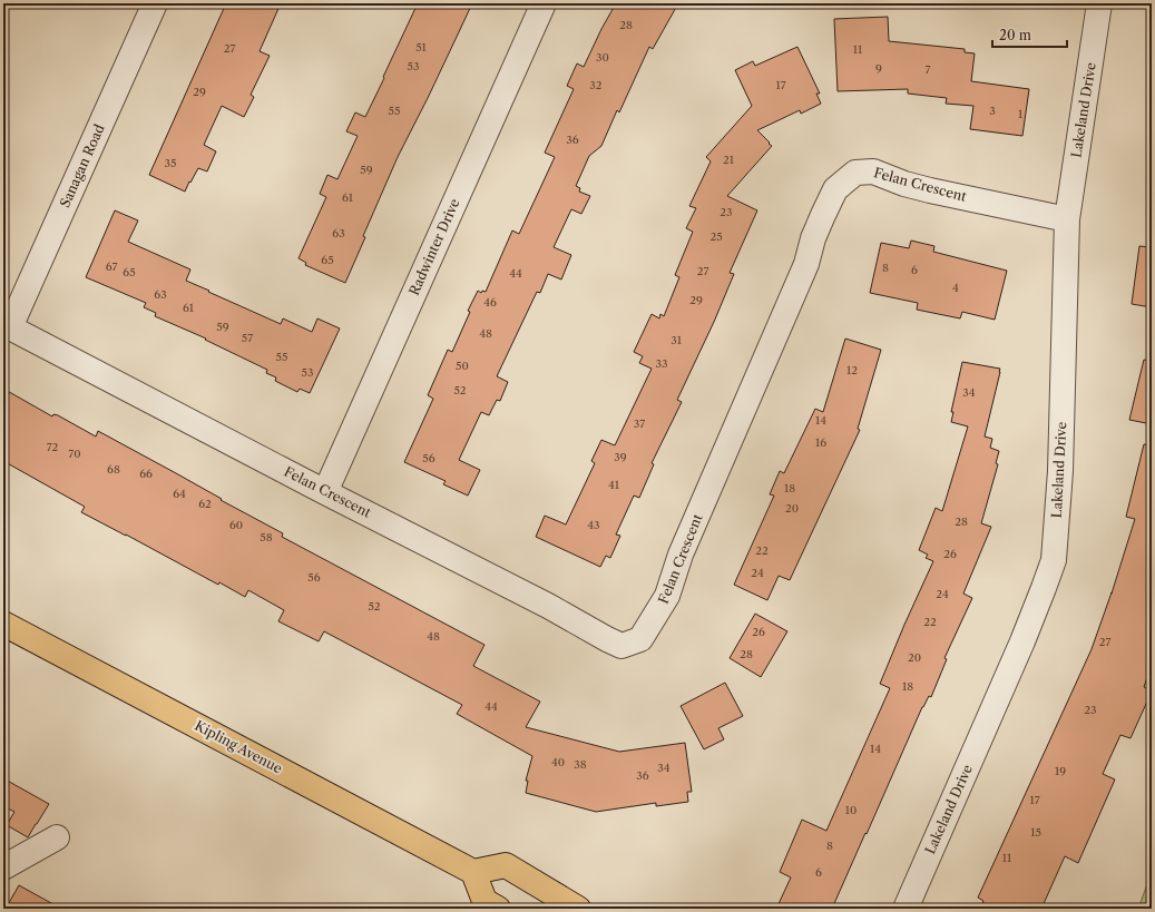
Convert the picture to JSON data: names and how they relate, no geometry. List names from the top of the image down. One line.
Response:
{"streets":{"main road":["Kipling Avenue"],"street":["Lakeland Drive","Sanagan Road","Felan Crescent","Radwinter Drive"]},"crossings":[["Lakeland Drive","Felan Crescent"],["Sanagan Road","Felan Crescent"],["Felan Crescent","Radwinter Drive"]],"house_numbers":["28","51","27","11","30","53","9","7","32","17","29","55","3","1","36","21","35","59","61","23","63","25","65","67","8","6","27","65","44","4","63","29","46","61","59","48","57","31","55","33","50","12","53","52","34","14","37","16","72","70","39","56","68","66","41","18","64","62","20","28","60","43","58","22","26","24","56","24","52","22","26","48","27","28","20","18","44","23","14","40","38","34","19","36","17","10","15","8","11","6"],"scale_bar":"20 m"}
